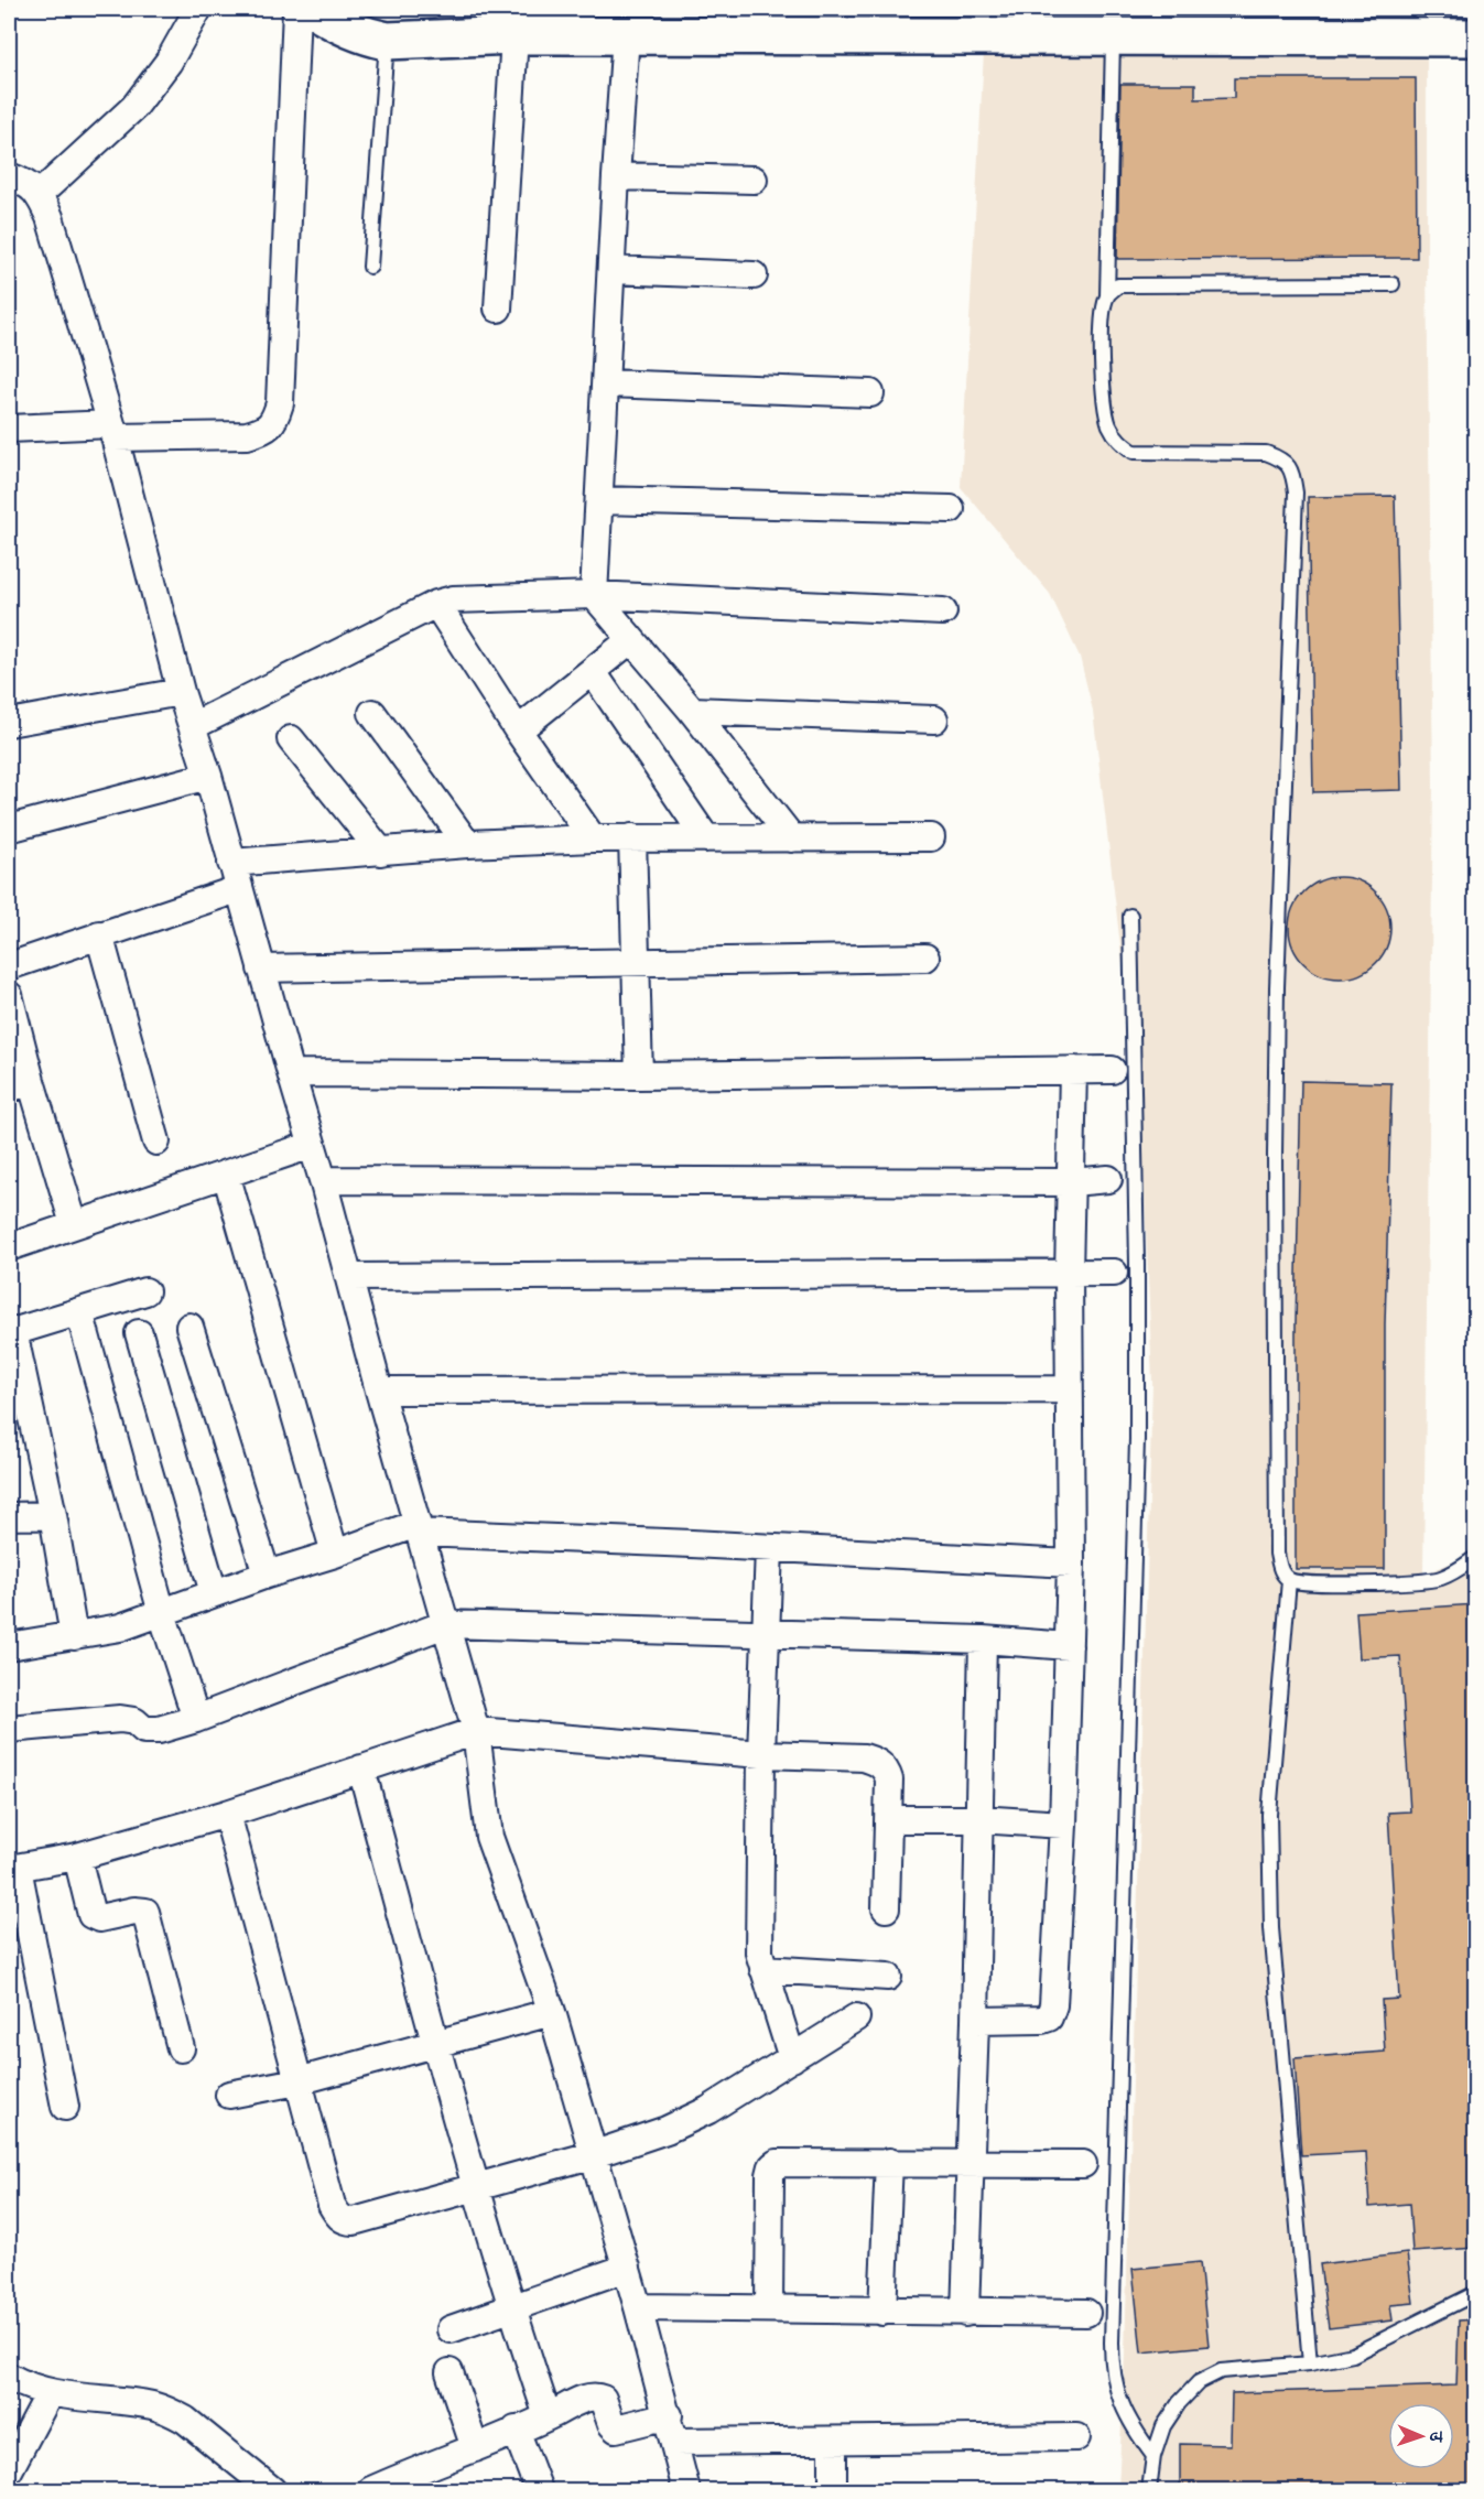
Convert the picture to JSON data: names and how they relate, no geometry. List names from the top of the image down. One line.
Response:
{"north":"right"}
